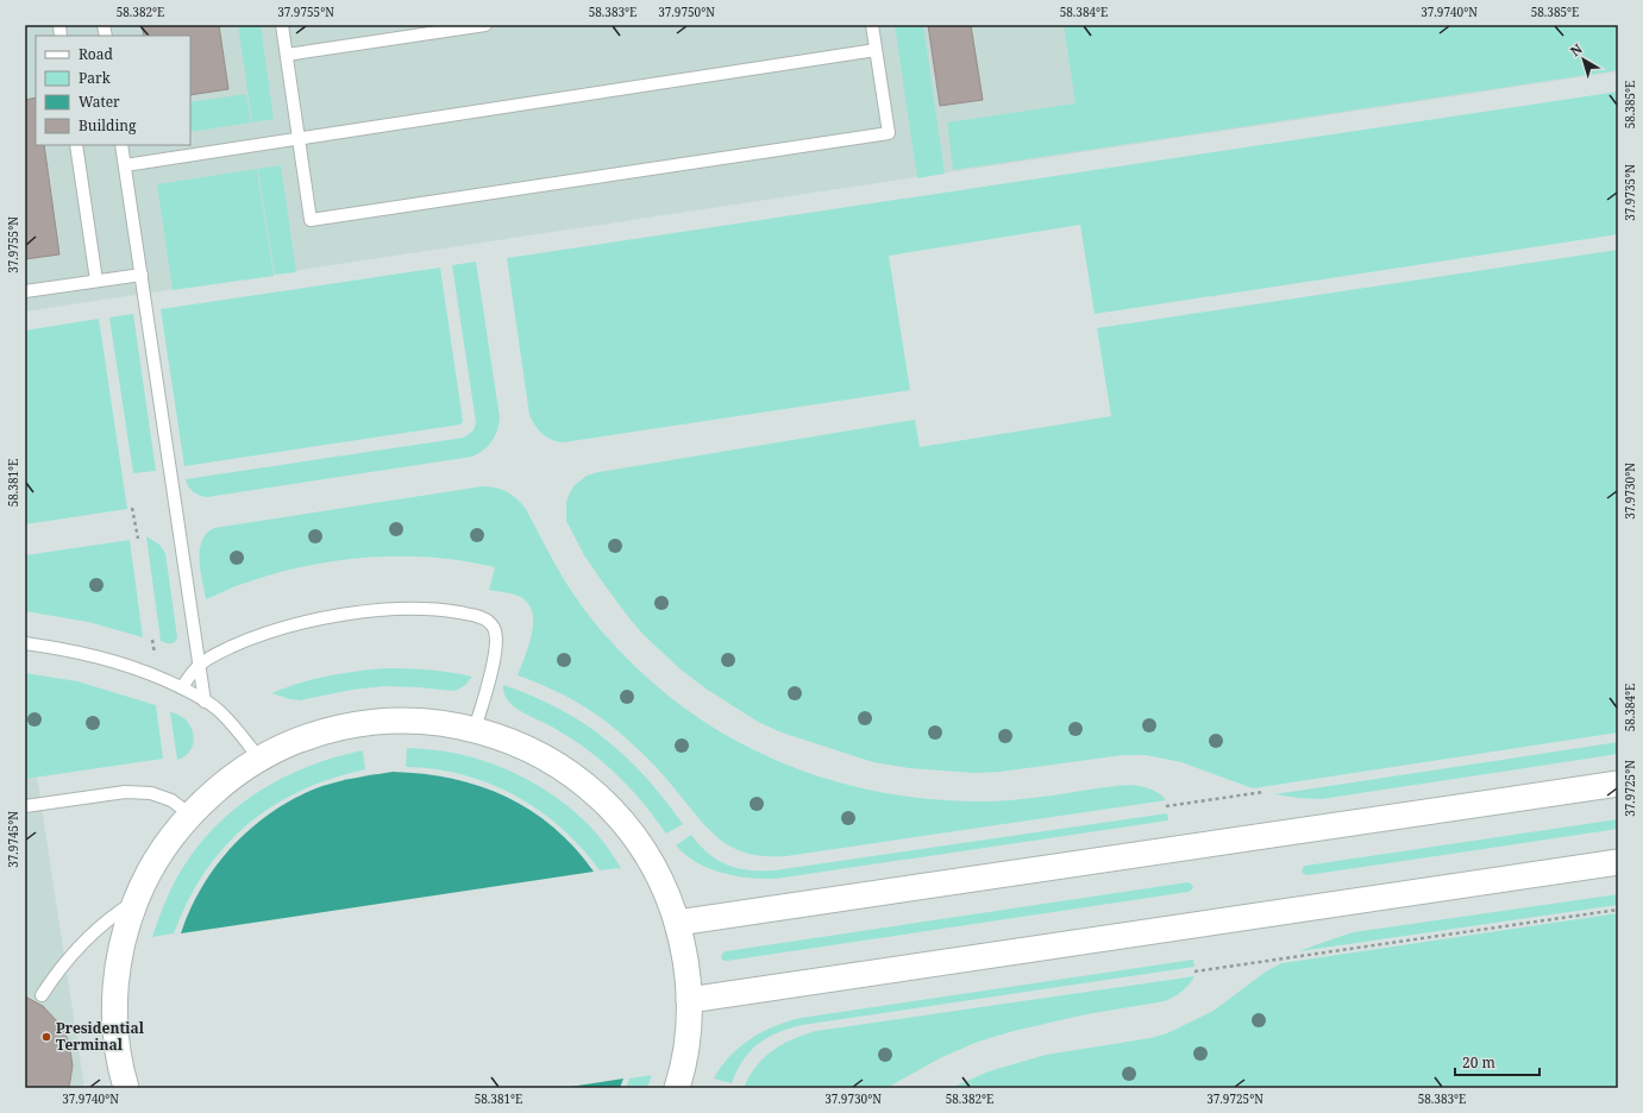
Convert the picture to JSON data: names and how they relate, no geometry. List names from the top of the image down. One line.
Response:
{"places":["Presidential Terminal"],"legend":["Road","Park","Water","Building"],"scale_bar":"20 m","north":"top left","coordinates":["58.382°E","37.9755°N","58.383°E","37.9750°N","58.384°E","37.9740°N","58.385°E","37.9735°N","58.381°E","37.9730°N","37.9725°N","37.9745°N"]}
